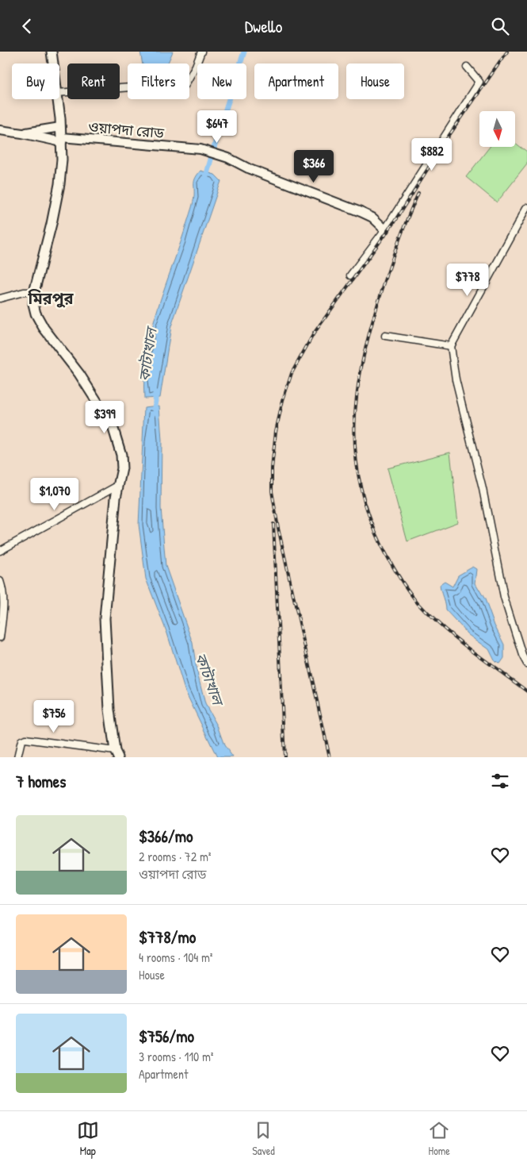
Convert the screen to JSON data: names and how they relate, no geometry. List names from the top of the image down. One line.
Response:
{"streets":{"street":["ওয়াপদা রোড"]},"districts":["মিরপুর"],"water":["কাটাখাল"],"north":"bottom","page":{"header":"Dwello","chip":["Buy","Rent","Filters","New","Apartment","House"],"price":["$647","$882","$366","$778","$399","$1,070","$756"],"heading":"7 homes","list":[{"name":"$366/mo","note":"2 rooms · 72 m² · ওয়াপদা রোড"},{"name":"$778/mo","note":"4 rooms · 104 m² · House"},{"name":"$756/mo","note":"3 rooms · 110 m² · Apartment"}],"tabs":["Map","Saved","Home"]}}
